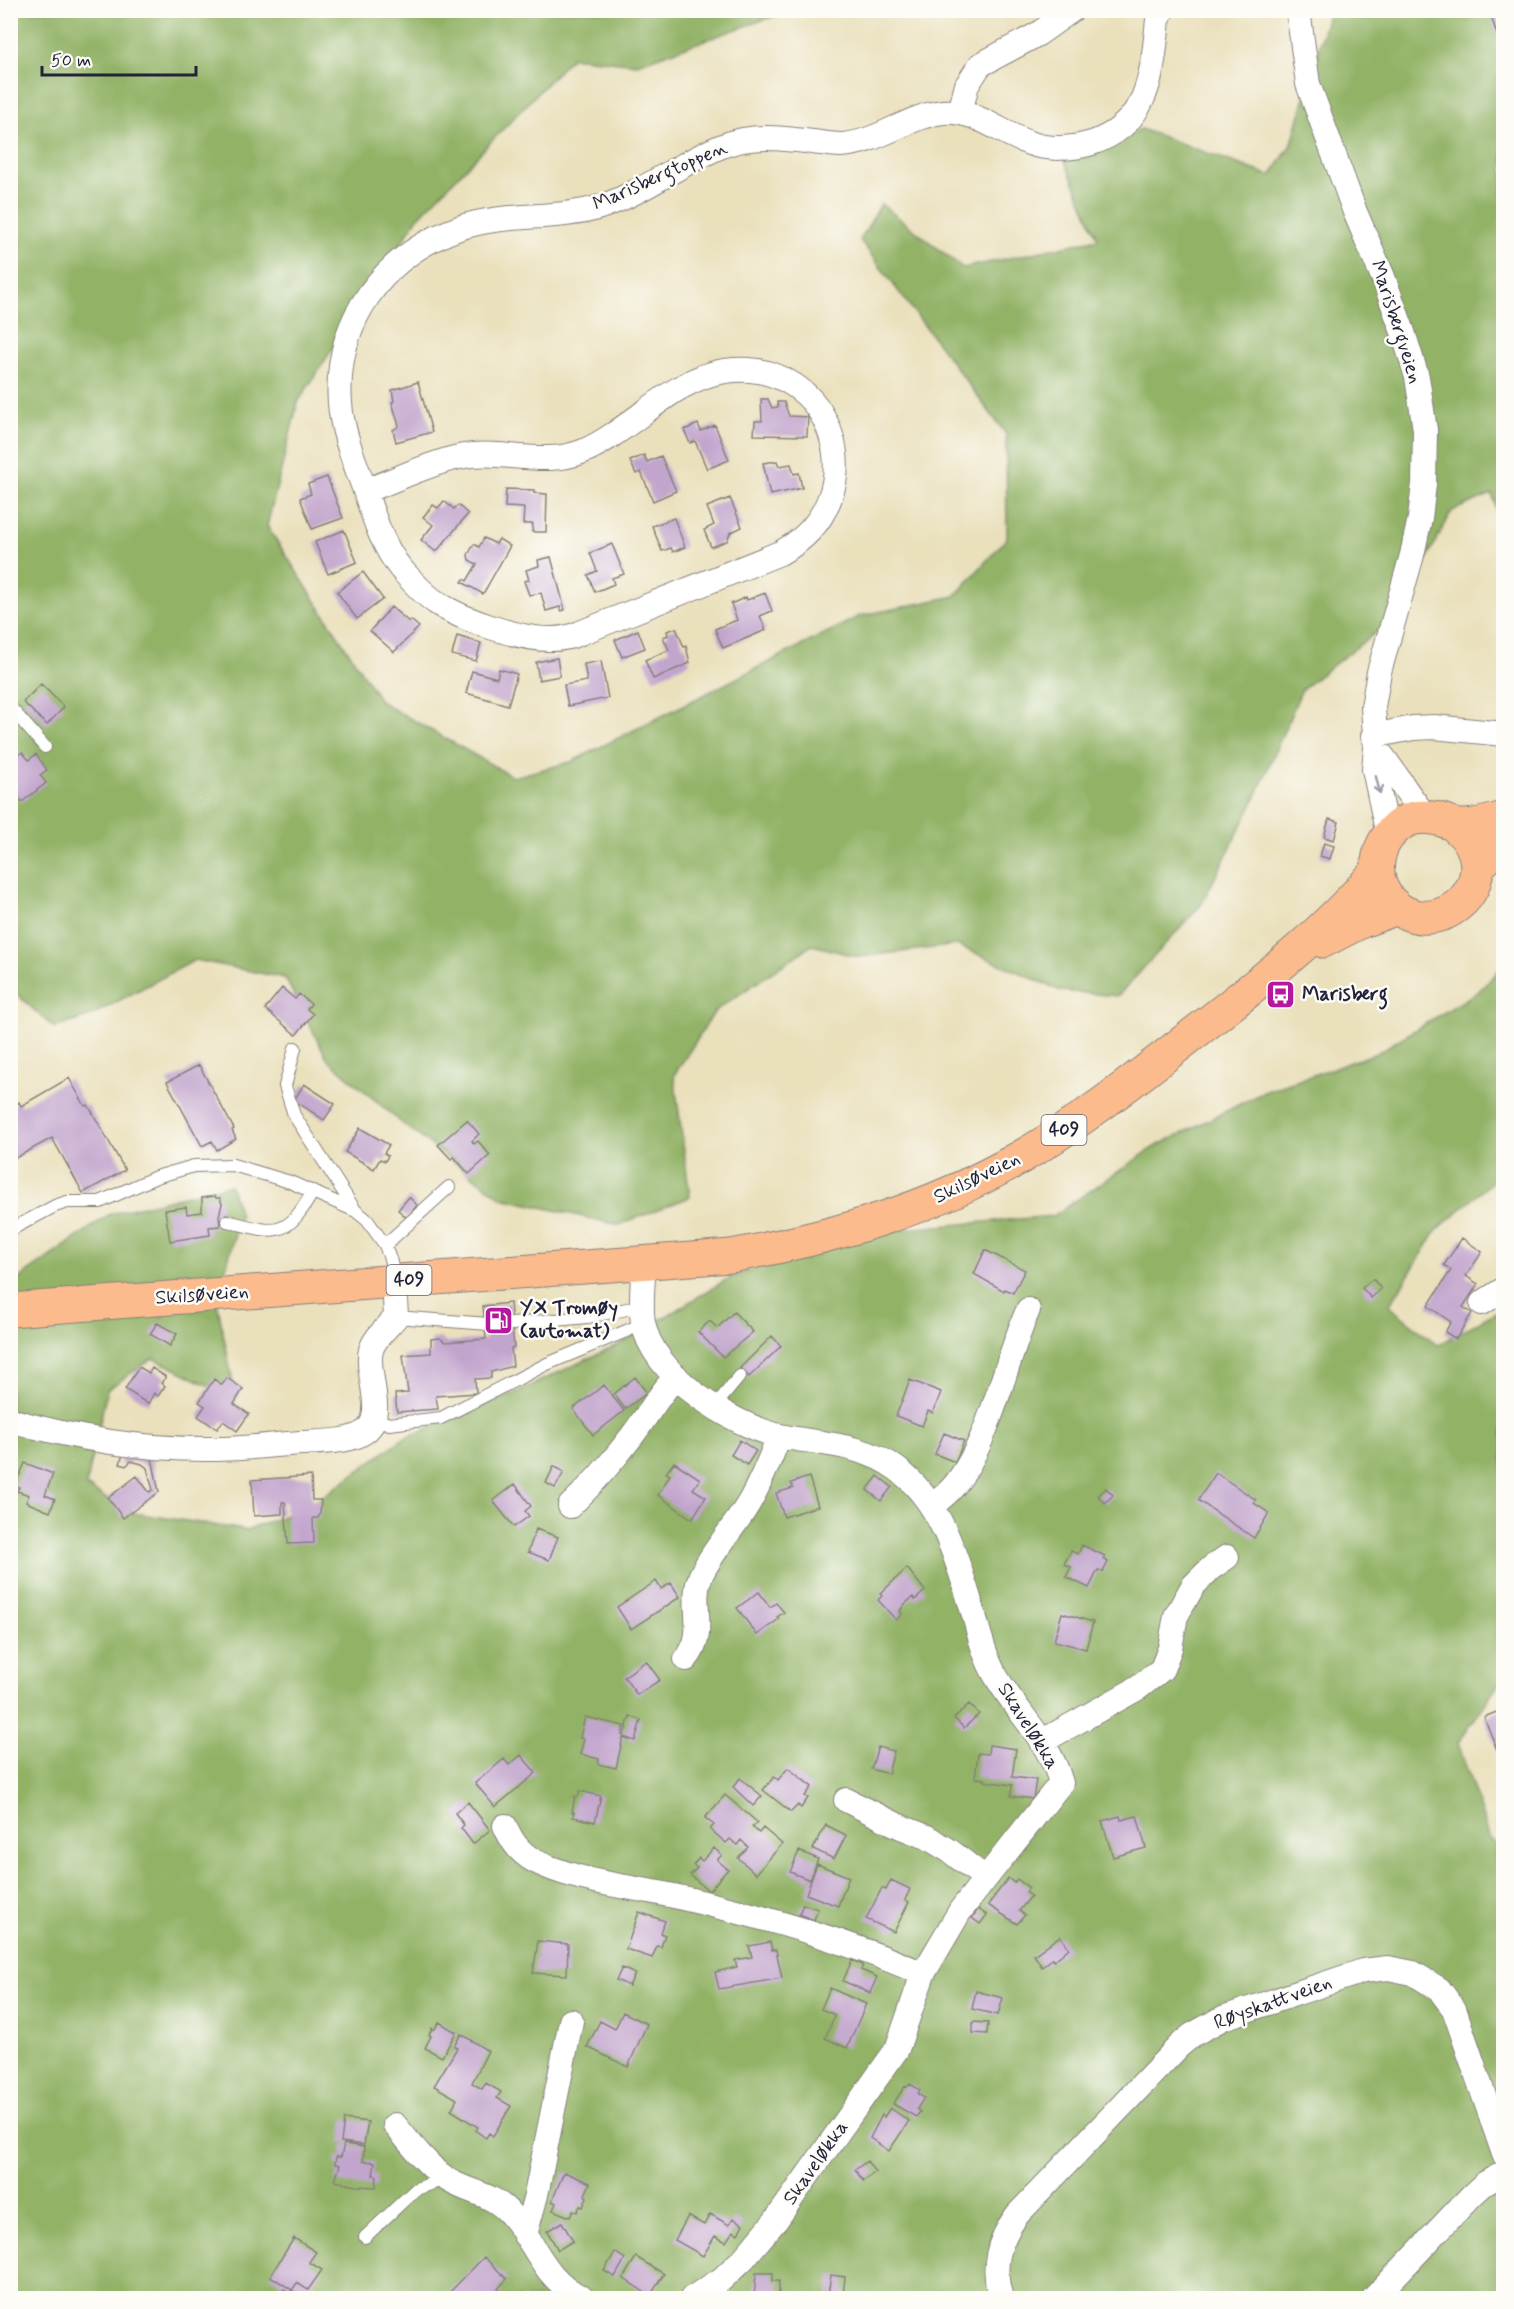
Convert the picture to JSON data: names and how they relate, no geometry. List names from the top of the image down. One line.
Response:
{"streets":{"main road":["409","Skilsøveien"],"street":["Marisbergtoppen","Marisbergveien","Skaveløkka","Røyskattveien"]},"crossings":[["Marisbergveien","Skilsøveien"]],"places":{"bus stop":["Marisberg"],"fuel station":["YX Tromøy (automat)"]},"scale_bar":"50 m"}
